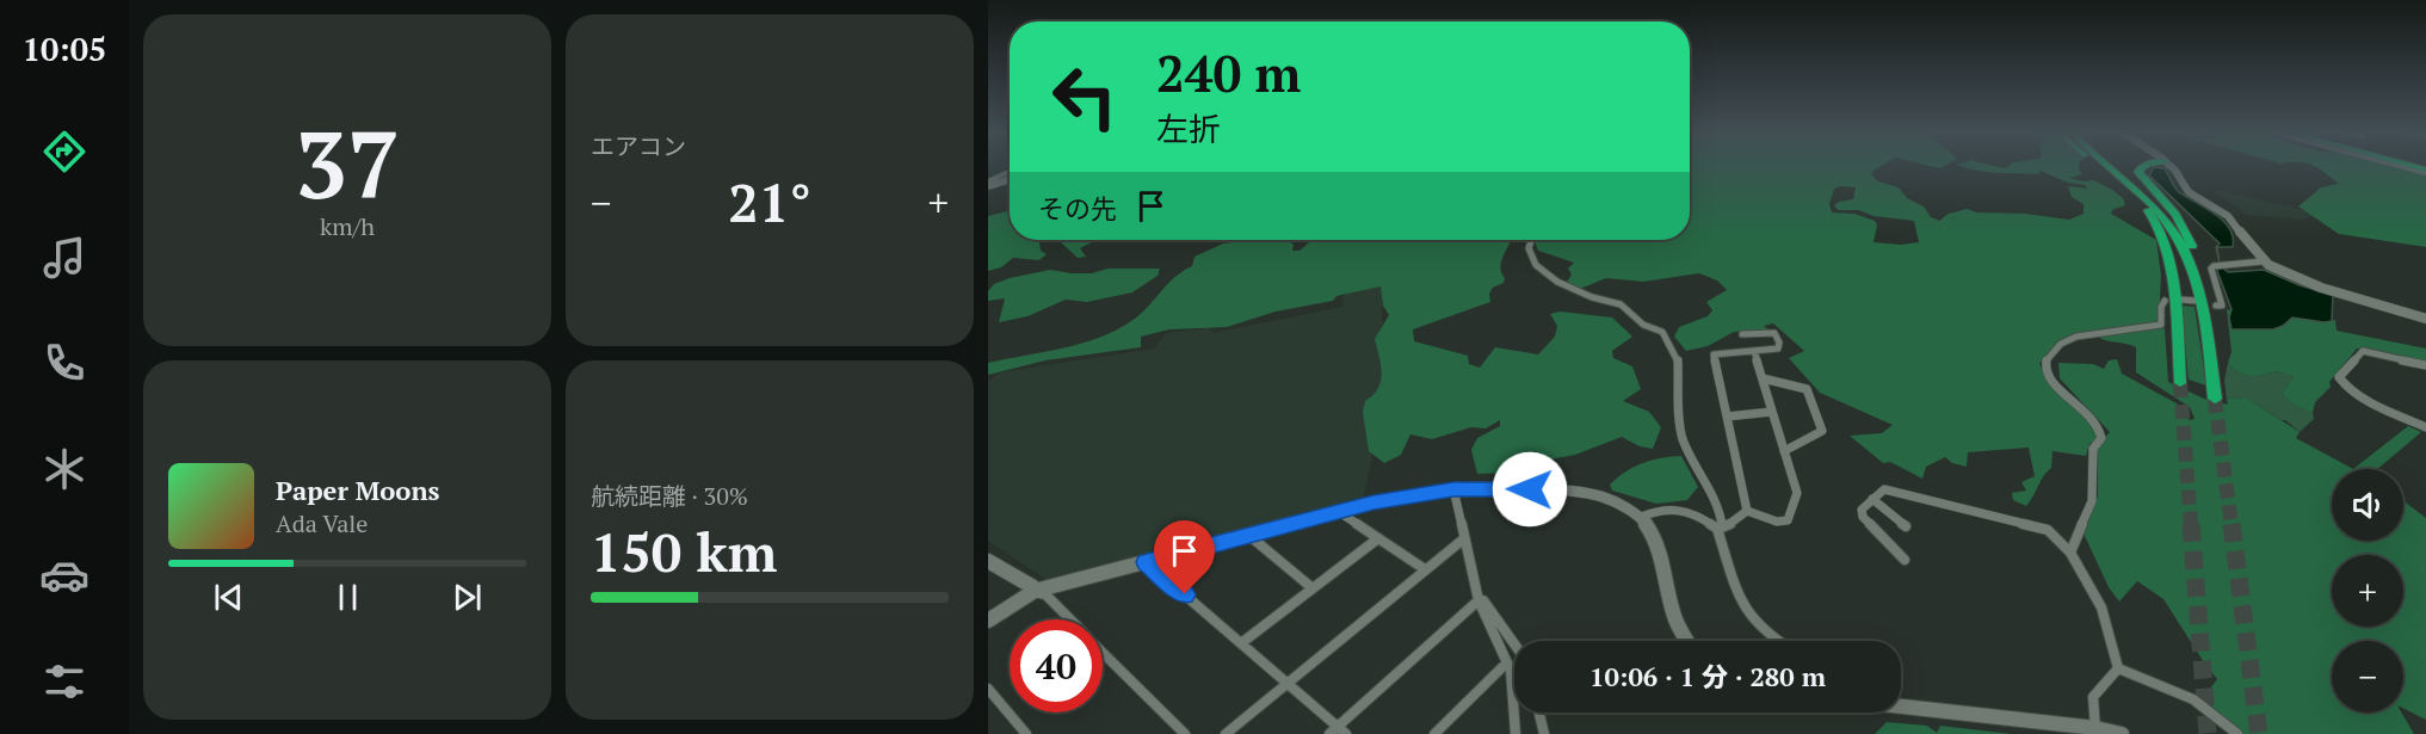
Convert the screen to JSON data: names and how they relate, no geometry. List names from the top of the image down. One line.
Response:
{"page":{"tabs":"10:05","tile":[["37","km/h"],"エアコン",["航続距離 · 30%","150 km"]],"turn":["240 m","左折"],"then":"その先","heat":["−","21°","+"],"song":["Paper Moons","Ada Vale"],"map_buttons":["+","−"],"limit":"40","trip":"10:06 · 1 分 · 280 m"}}
